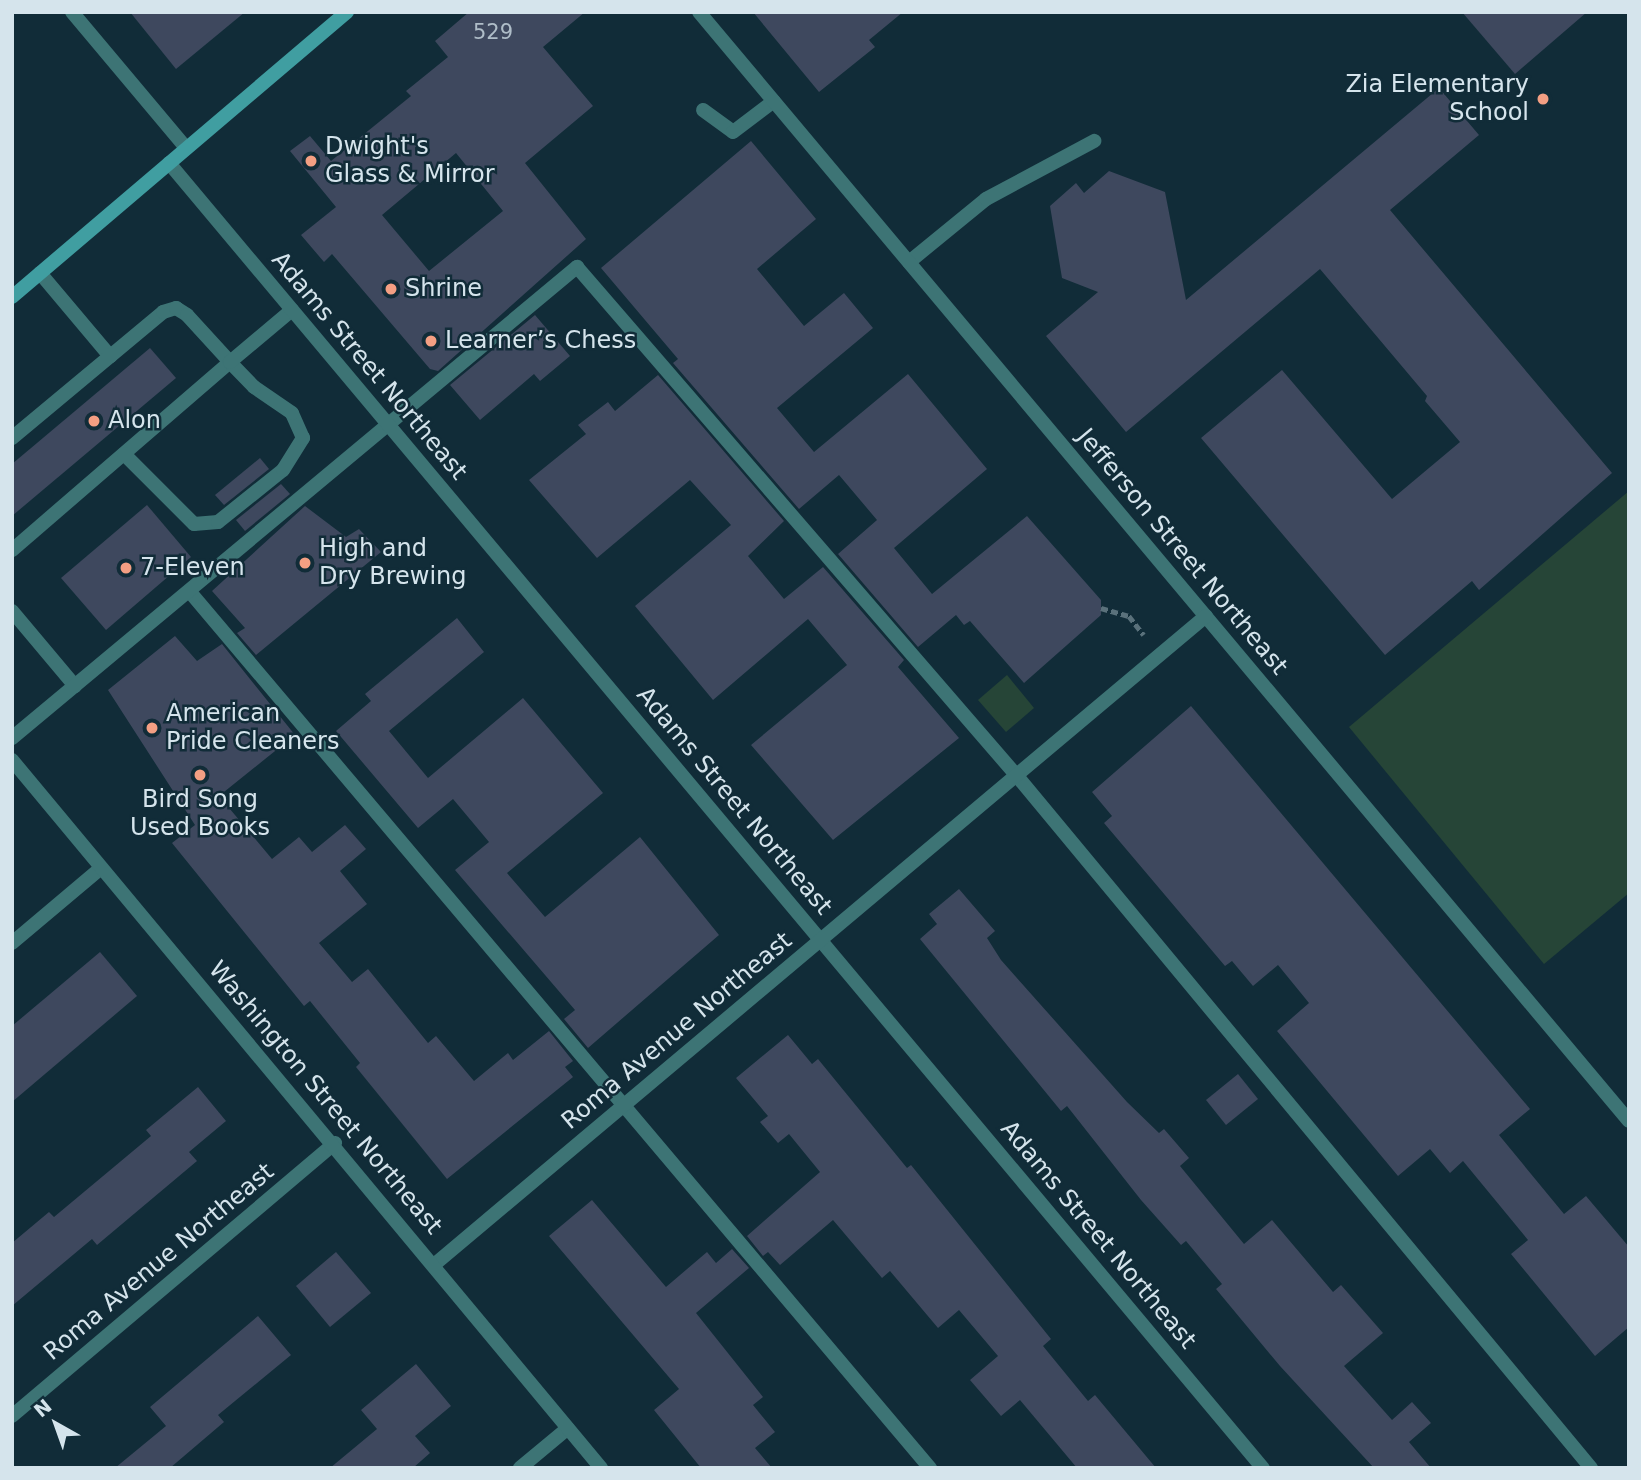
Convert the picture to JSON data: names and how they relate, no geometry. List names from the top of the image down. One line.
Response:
{"streets":{"street":["Adams Street Northeast","Jefferson Street Northeast","Roma Avenue Northeast","Washington Street Northeast"]},"crossings":[["Adams Street Northeast","Roma Avenue Northeast"],["Jefferson Street Northeast","Roma Avenue Northeast"],["Roma Avenue Northeast","Washington Street Northeast"]],"places":["Zia Elementary School","Dwight's Glass & Mirror","Shrine","Learner’s Chess","Alon","High and Dry Brewing","7-Eleven","American Pride Cleaners","Bird Song Used Books"],"house_numbers":["529"],"north":"top left"}
